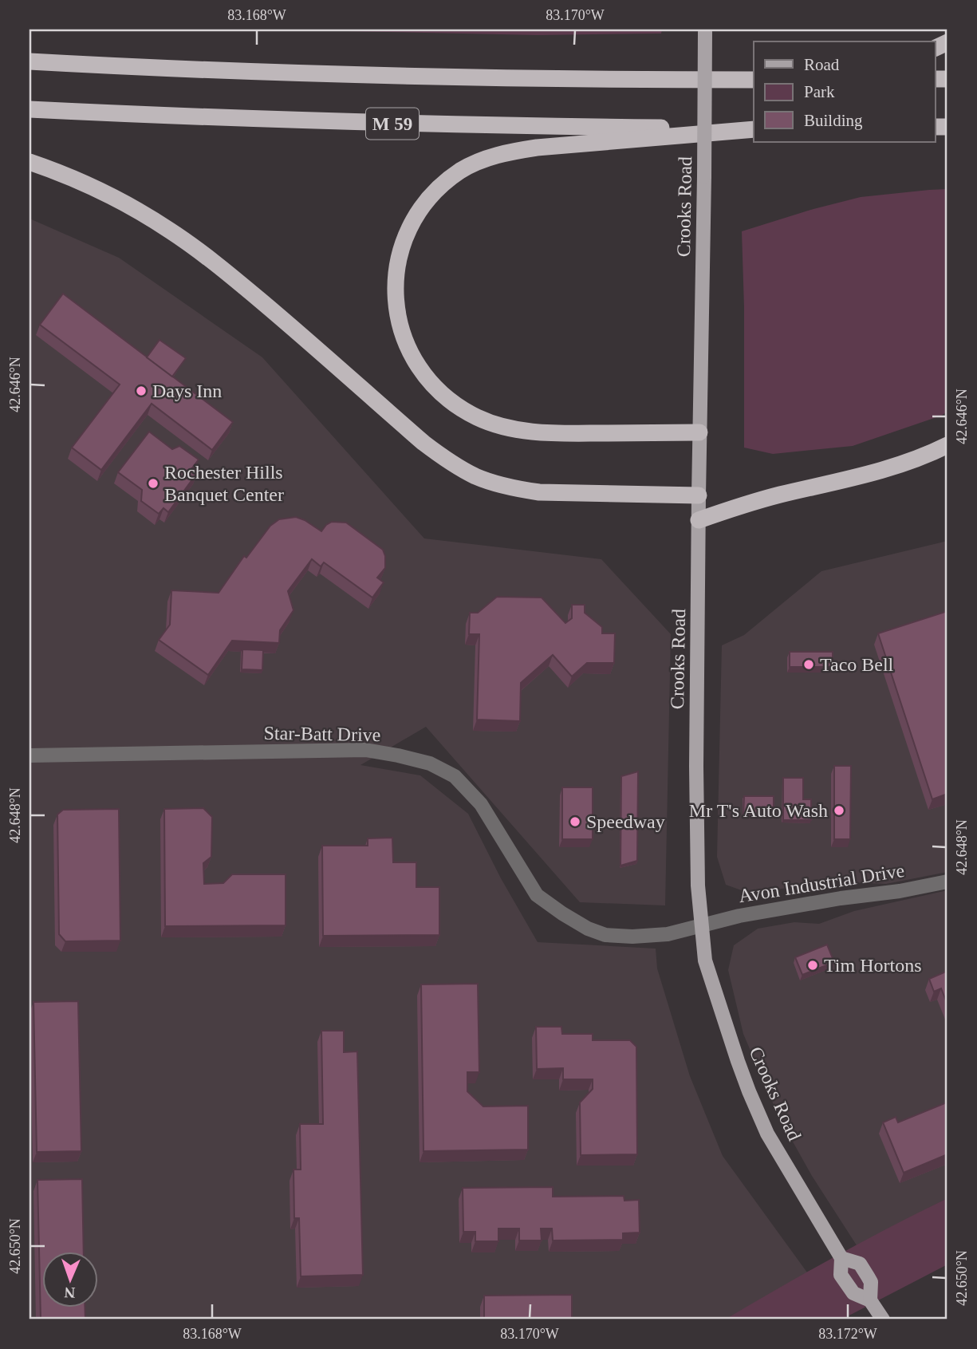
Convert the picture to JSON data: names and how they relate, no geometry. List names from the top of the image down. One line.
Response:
{"streets":{"highway":["M 59"],"main road":["Crooks Road"],"street":["Star-Batt Drive","Avon Industrial Drive"]},"crossings":[["Crooks Road","Star-Batt Drive"],["Crooks Road","Avon Industrial Drive"],["Star-Batt Drive","Avon Industrial Drive"]],"places":["Days Inn","Rochester Hills Banquet Center","Taco Bell","Mr T's Auto Wash","Speedway","Tim Hortons"],"legend":["Road","Park","Building"],"north":"bottom","coordinates":["83.168°W","83.170°W","42.646°N","42.648°N","42.650°N","83.172°W"]}
